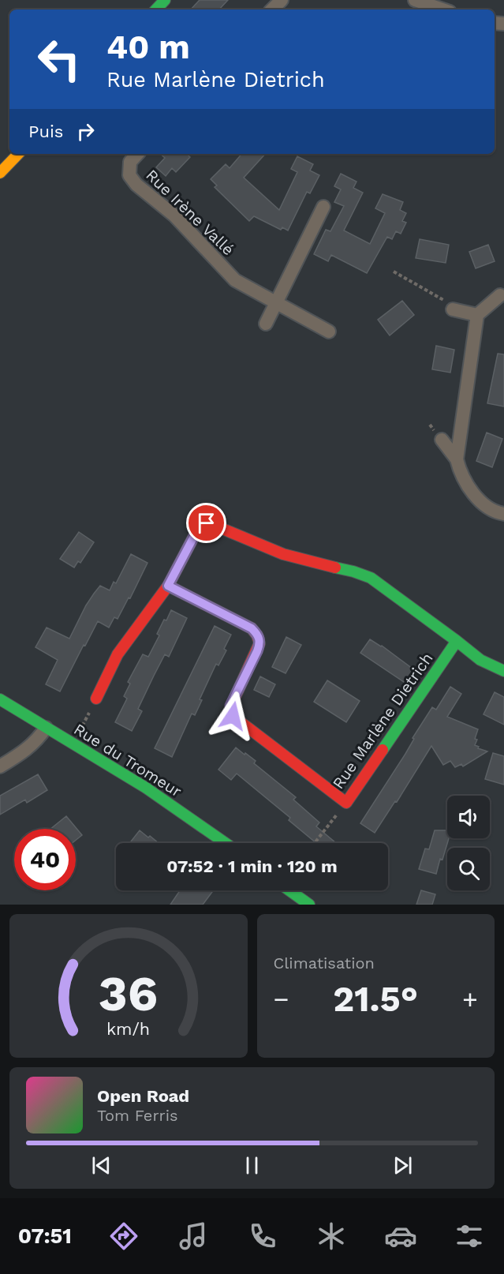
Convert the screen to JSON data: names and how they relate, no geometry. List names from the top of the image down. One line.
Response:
{"streets":{"street":["Rue Irène Vallé","Rue Marlène Dietrich","Rue du Tromeur"]},"page":{"turn":["40 m","Rue Marlène Dietrich"],"then":"Puis","limit":"40","trip":"07:52 · 1 min · 120 m","tile":"Climatisation","heat":["−","21.5°","+"],"song":["Open Road","Tom Ferris"],"tabs":"07:51","gauge":["36","km/h"]}}
